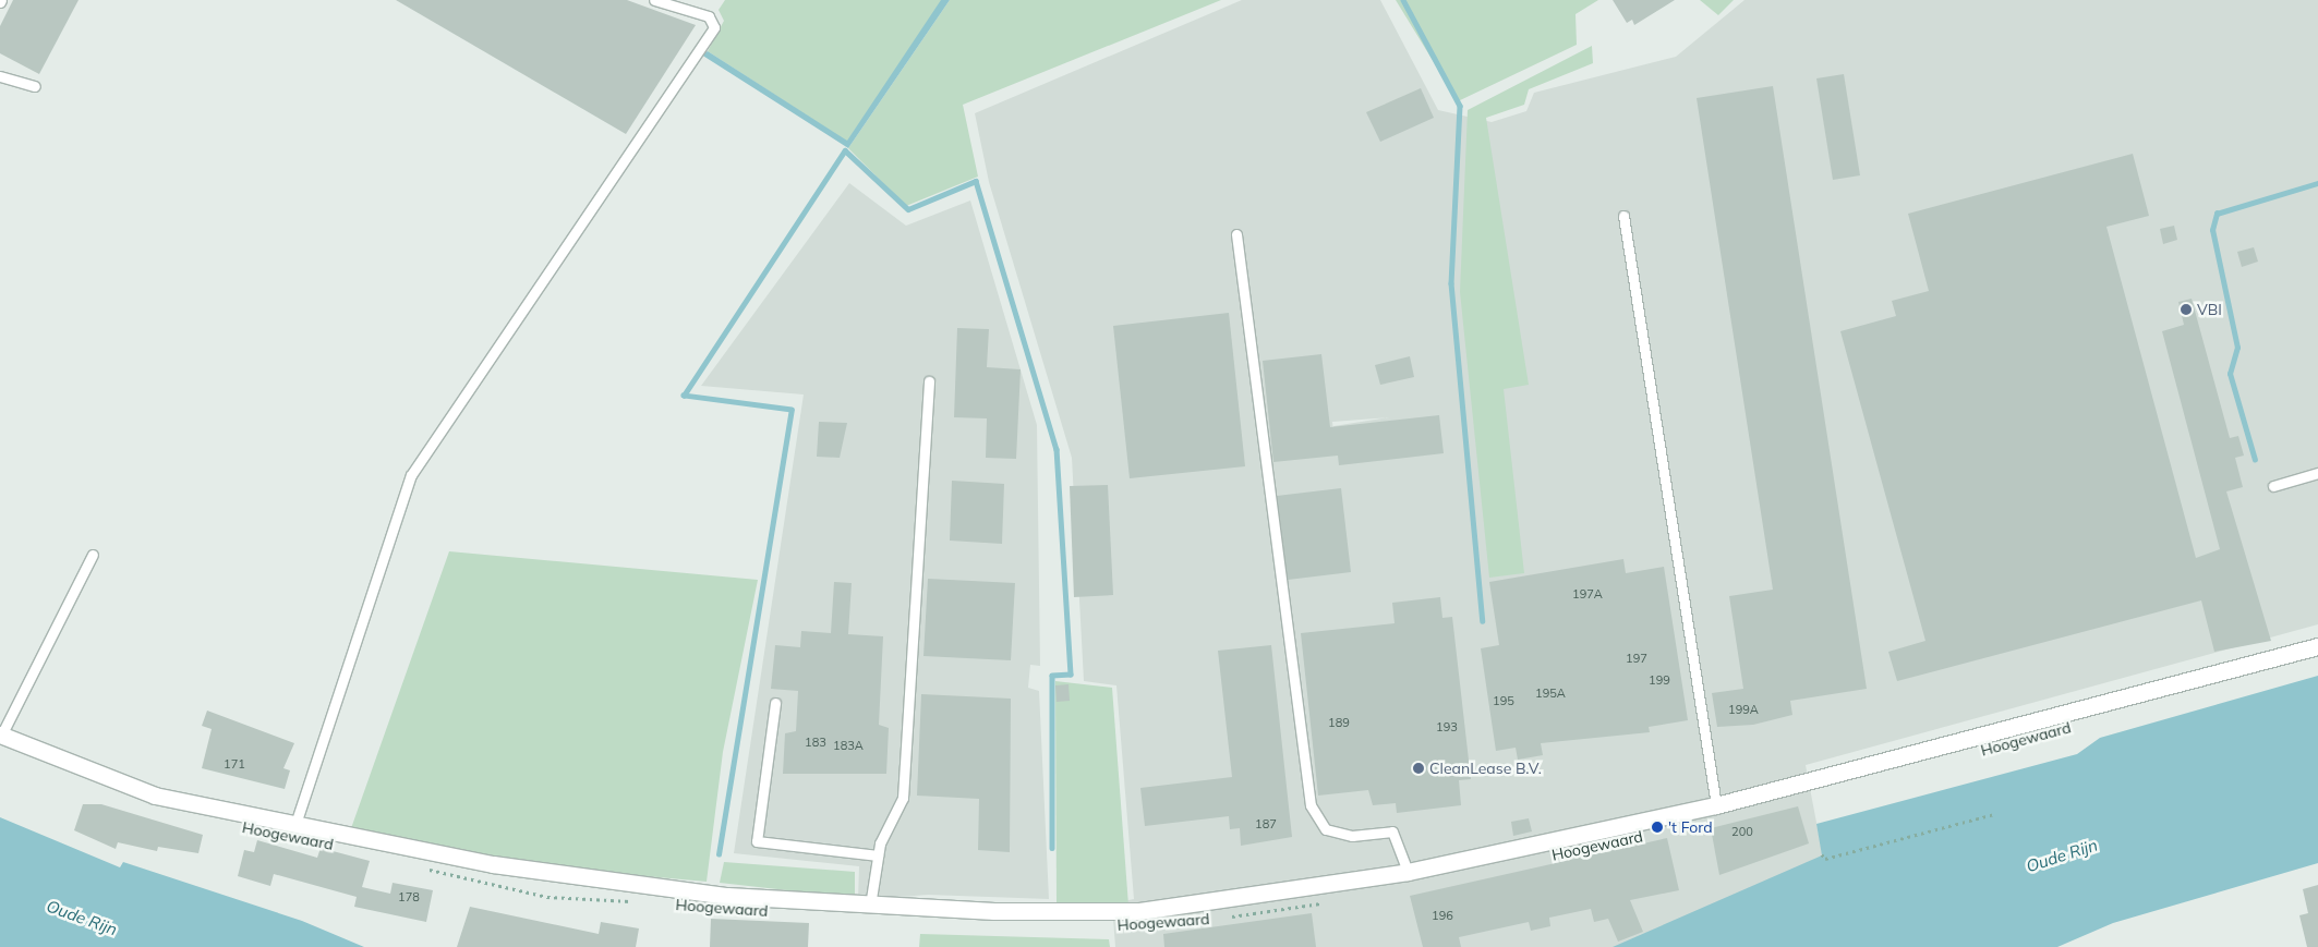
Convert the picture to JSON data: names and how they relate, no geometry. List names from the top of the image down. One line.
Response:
{"streets":{"street":["Hoogewaard"]},"water":["Oude Rijn"],"places":["VBI","CleanLease B.V.","'t Ford"],"house_numbers":["197A","197","199","195A","195","199A","189","193","183","183A","171","187","200","178","196"]}
